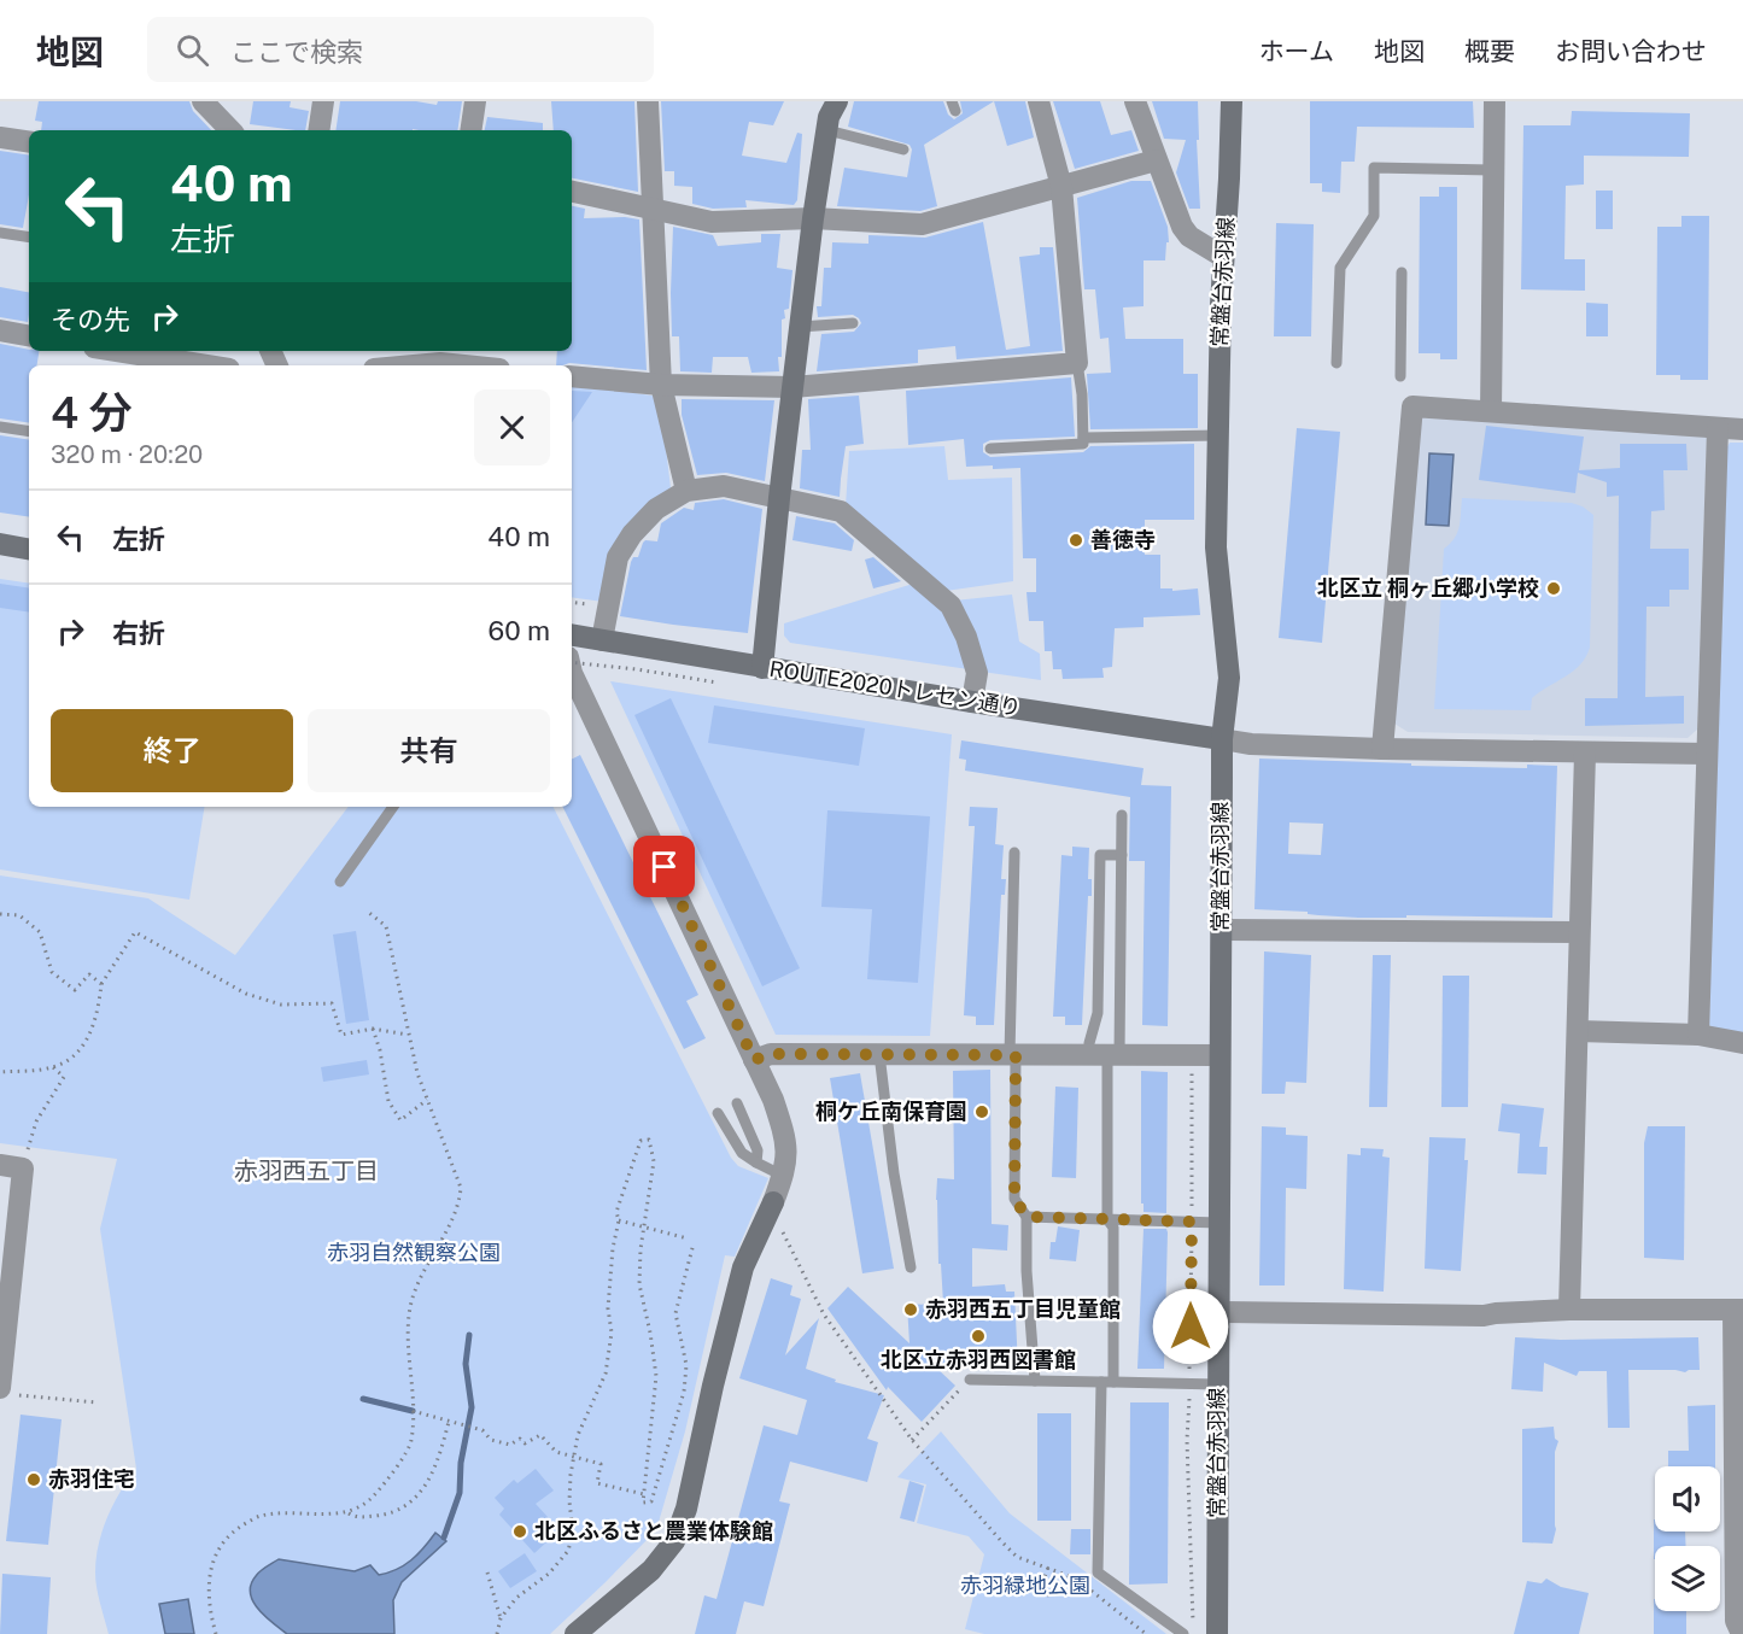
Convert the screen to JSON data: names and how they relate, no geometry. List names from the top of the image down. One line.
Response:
{"streets":{"main road":["常盤台赤羽線","ROUTE2020トレセン通り"]},"crossings":[["常盤台赤羽線","ROUTE2020トレセン通り"]],"districts":["赤羽西五丁目"],"parks":["赤羽自然観察公園","赤羽緑地公園"],"places":["善徳寺","北区立 桐ヶ丘郷小学校","桐ケ丘南保育園","赤羽西五丁目児童館","北区立赤羽西図書館","赤羽住宅","北区ふるさと農業体験館"],"page":{"header":"地図","search":"ここで検索","nav":["ホーム","地図","概要","お問い合わせ"],"turn":["40 m","左折"],"then":"その先","heading":["4 分","320 m · 20:20"],"list":[{"name":"左折","value":"40 m"},{"name":"右折","value":"60 m"}],"buttons":["終了","共有"]}}
